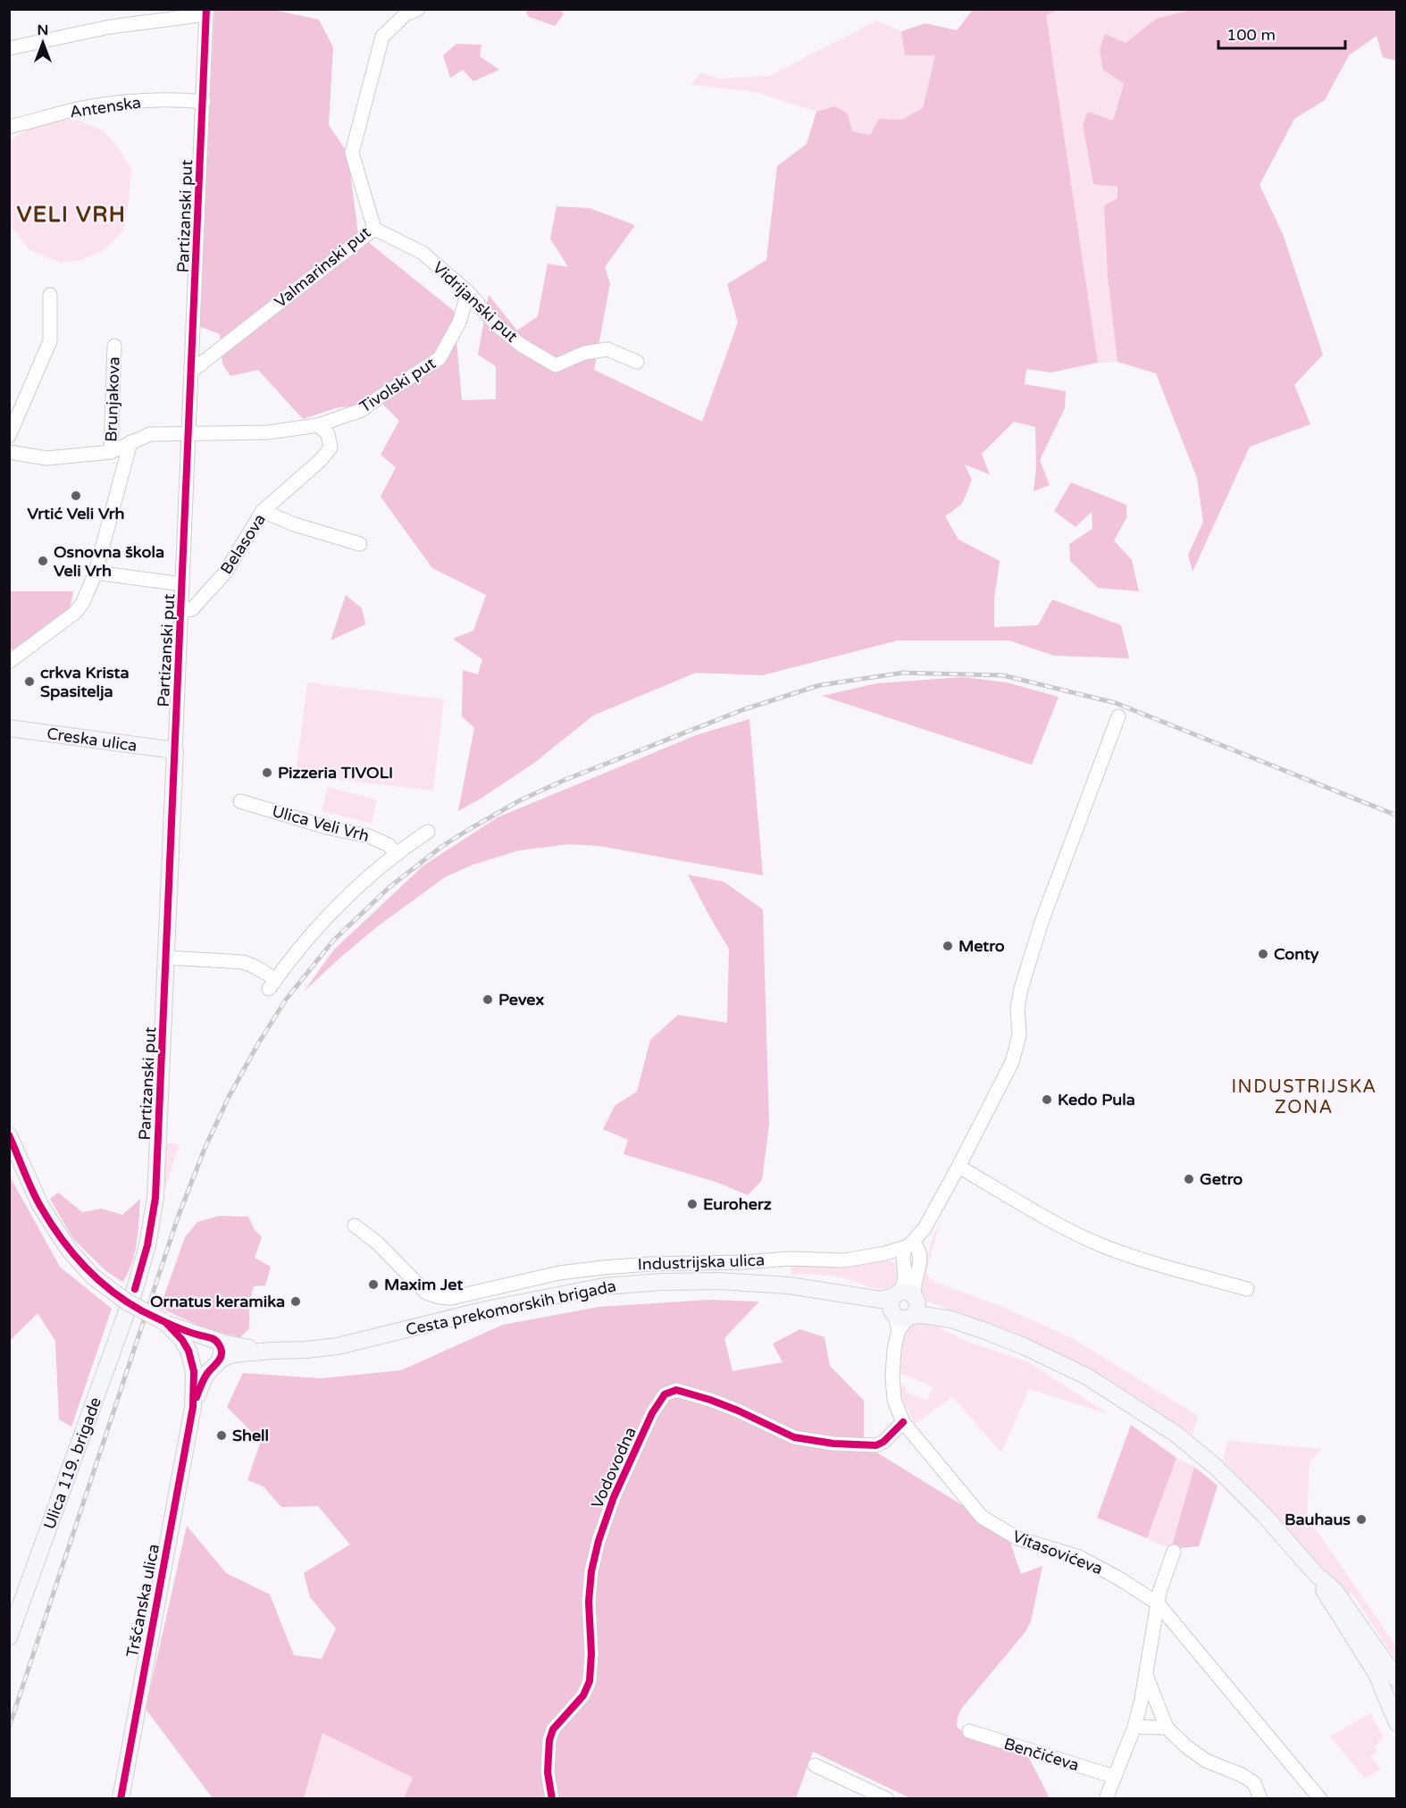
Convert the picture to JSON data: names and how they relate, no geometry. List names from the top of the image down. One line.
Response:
{"streets":{"main road":["Partizanski put","Creska ulica","Cesta prekomorskih brigada","Ulica 119. brigade","Tršćanska ulica"],"street":["Antenska","Valmarinski put","Vidrijanski put","Tivolski put","Brunjakova","Belasova","Ulica Veli Vrh","Industrijska ulica","Vodovodna","Vitasovićeva","Benčićeva"]},"crossings":[["Antenska","Partizanski put"],["Partizanski put","Valmarinski put"],["Partizanski put","Tivolski put"],["Partizanski put","Brunjakova"],["Partizanski put","Belasova"],["Partizanski put","Creska ulica"],["Partizanski put","Ulica 119. brigade"],["Valmarinski put","Vidrijanski put"],["Vidrijanski put","Tivolski put"],["Tivolski put","Brunjakova"],["Tivolski put","Belasova"],["Industrijska ulica","Vitasovićeva"],["Cesta prekomorskih brigada","Vitasovićeva"],["Vodovodna","Vitasovićeva"]],"districts":["VELI VRH","INDUSTRIJSKA ZONA"],"places":["Vrtić Veli Vrh","Osnovna škola Veli Vrh","crkva Krista Spasitelja","Pizzeria TIVOLI","Metro","Conty","Pevex","Kedo Pula","Getro","Euroherz","Maxim Jet","Ornatus keramika","Shell","Bauhaus"],"scale_bar":"100 m","north":"top"}
